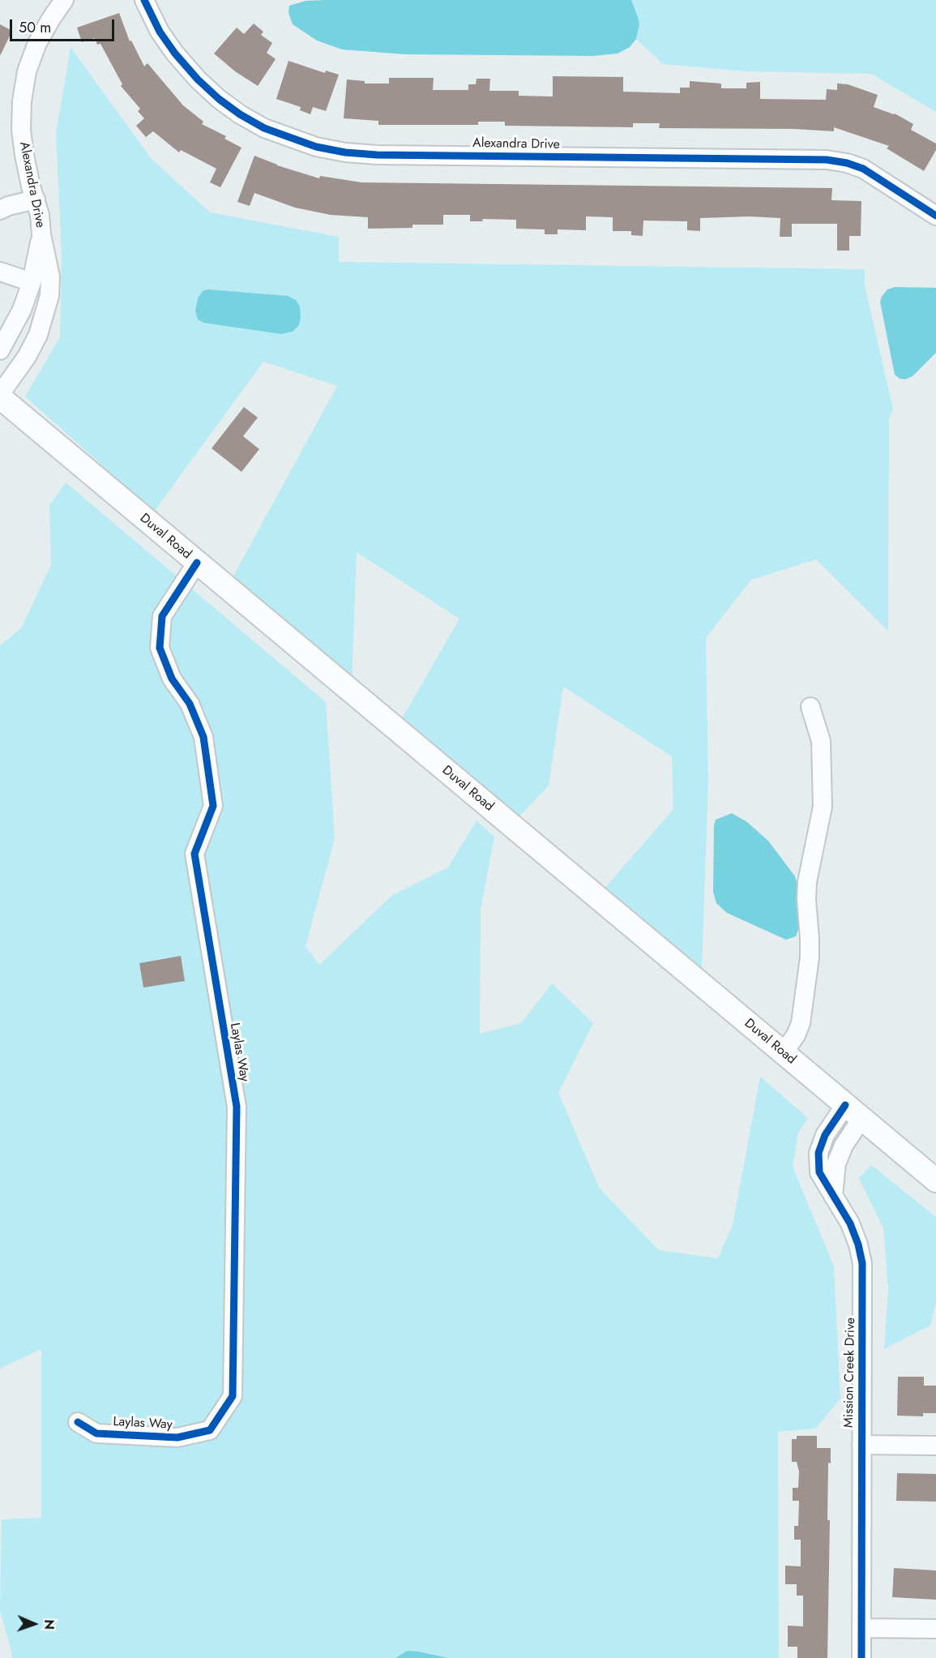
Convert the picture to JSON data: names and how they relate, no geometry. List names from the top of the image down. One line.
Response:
{"streets":{"main road":["Duval Road"],"street":["Alexandra Drive","Laylas Way","Mission Creek Drive"]},"crossings":[["Duval Road","Laylas Way"],["Duval Road","Mission Creek Drive"]],"scale_bar":"50 m","north":"right"}
